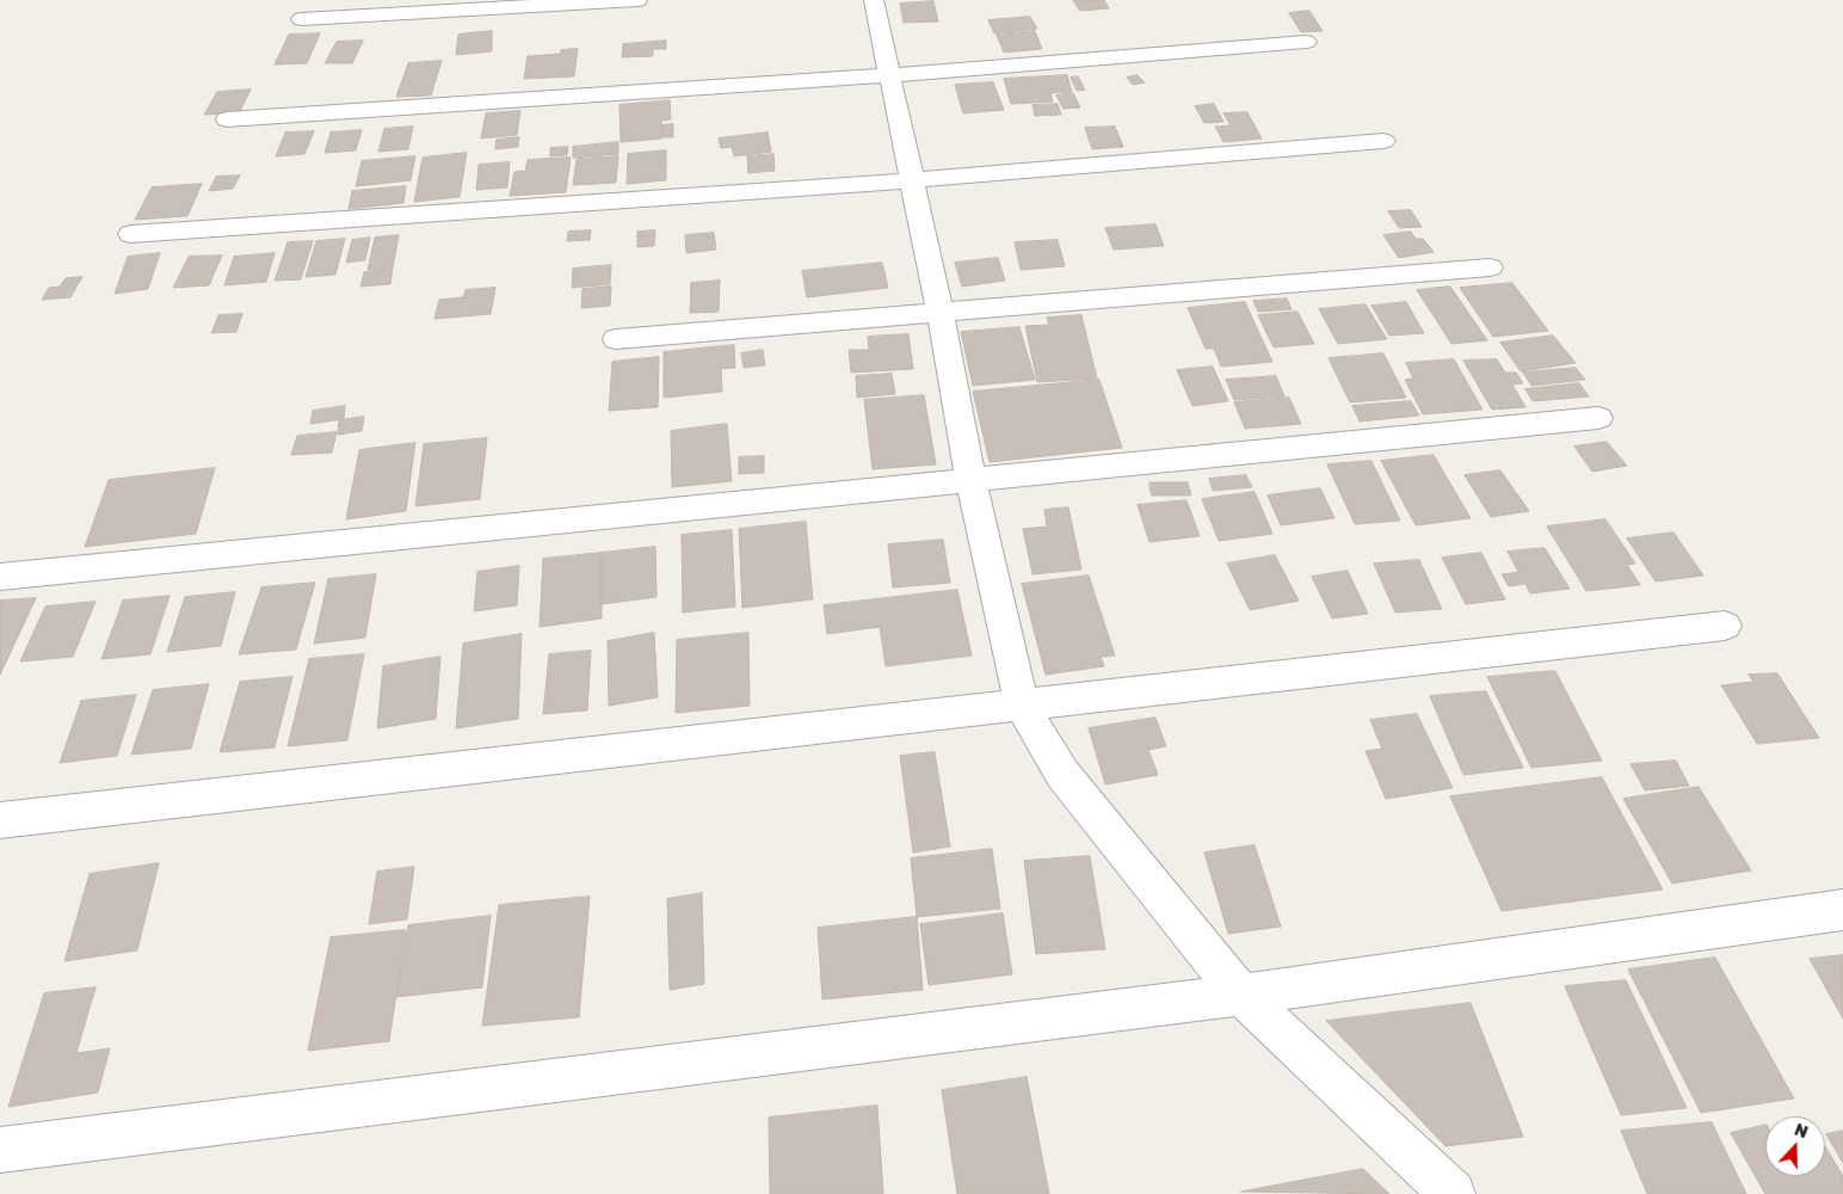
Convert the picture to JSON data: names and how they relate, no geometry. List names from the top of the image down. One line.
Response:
{"north":"top"}
